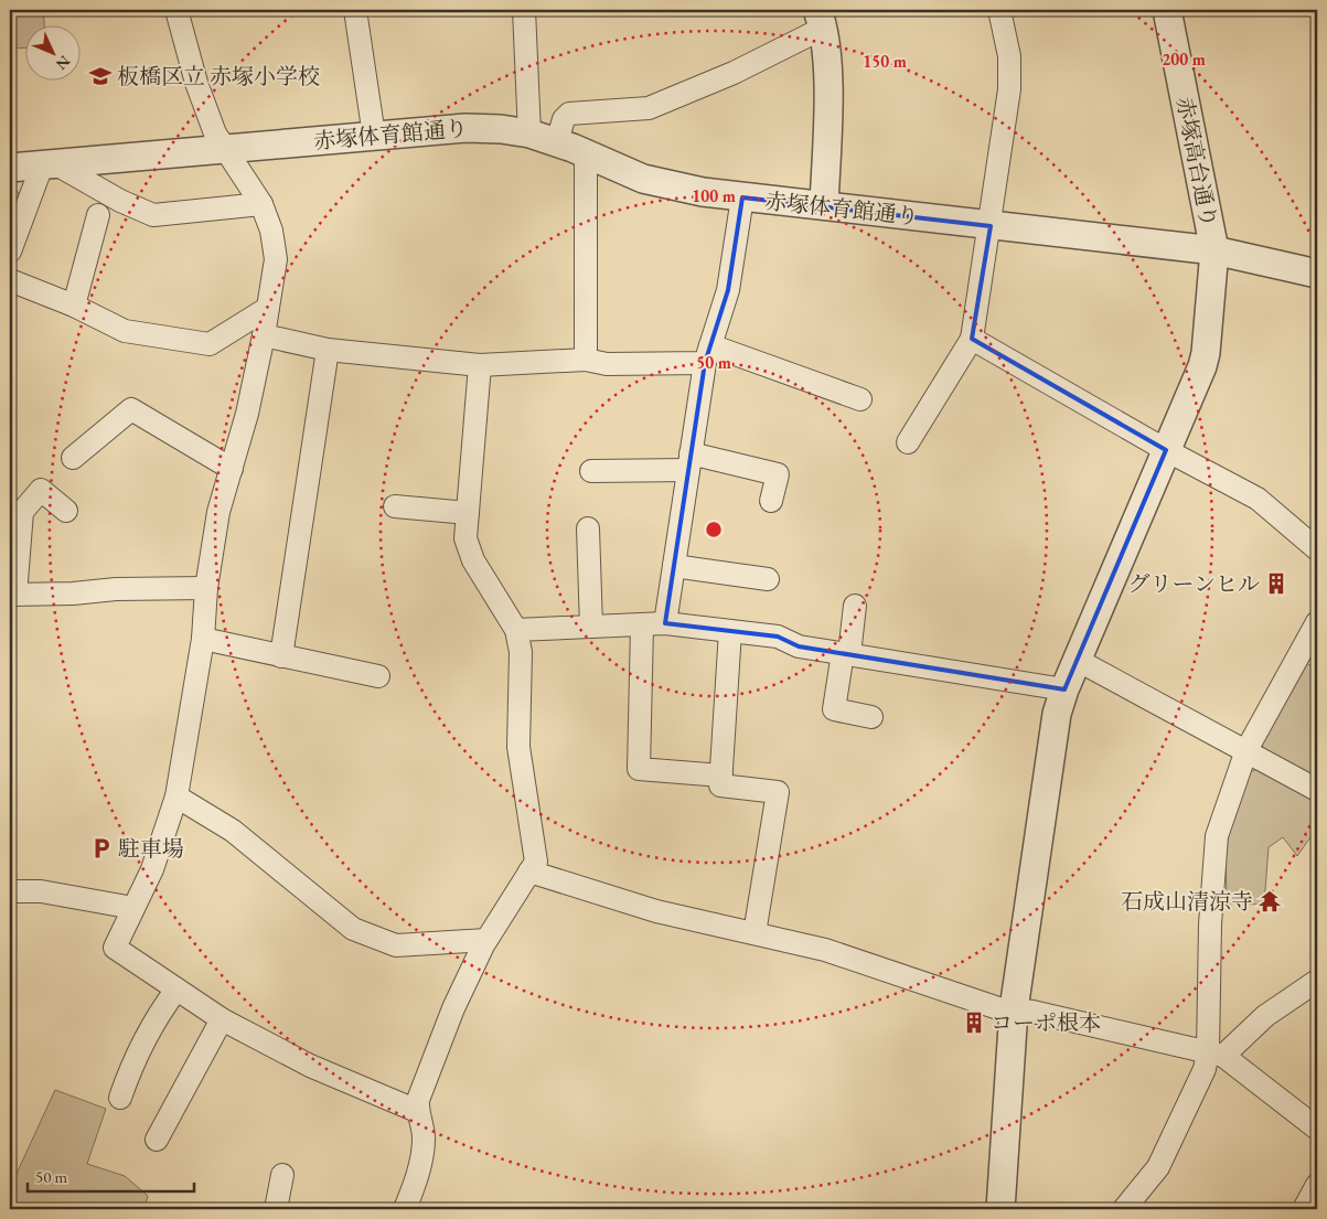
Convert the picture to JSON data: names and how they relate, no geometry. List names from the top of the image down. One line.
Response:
{"streets":{"street":["赤塚体育館通り","赤塚高台通り"]},"crossings":[["赤塚体育館通り","赤塚高台通り"]],"places":{"school or university":["板橋区立 赤塚小学校"],"building":["グリーンヒル","コーポ根本"],"parking":["駐車場"],"temple":["石成山清涼寺"]},"scale_bar":"50 m","north":"bottom right","rings":["200 m","150 m","100 m","50 m"]}
